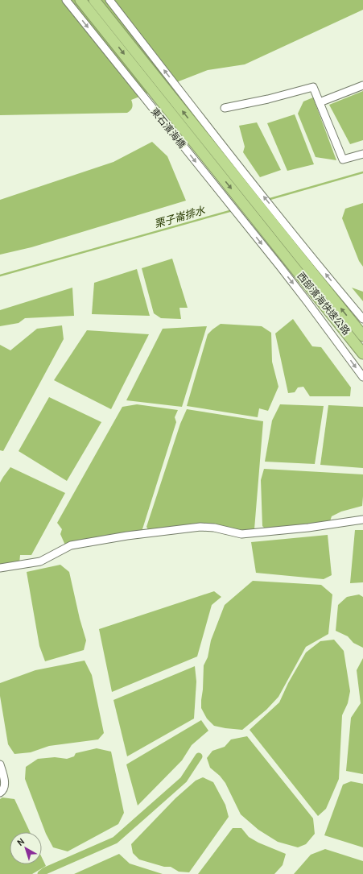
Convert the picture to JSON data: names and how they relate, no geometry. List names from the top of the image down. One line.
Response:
{"streets":{"highway":["東石濱海橋","西部濱海快速公路"]},"crossings":[["東石濱海橋","西部濱海快速公路"]],"water":["栗子崙排水"],"north":"top left"}
